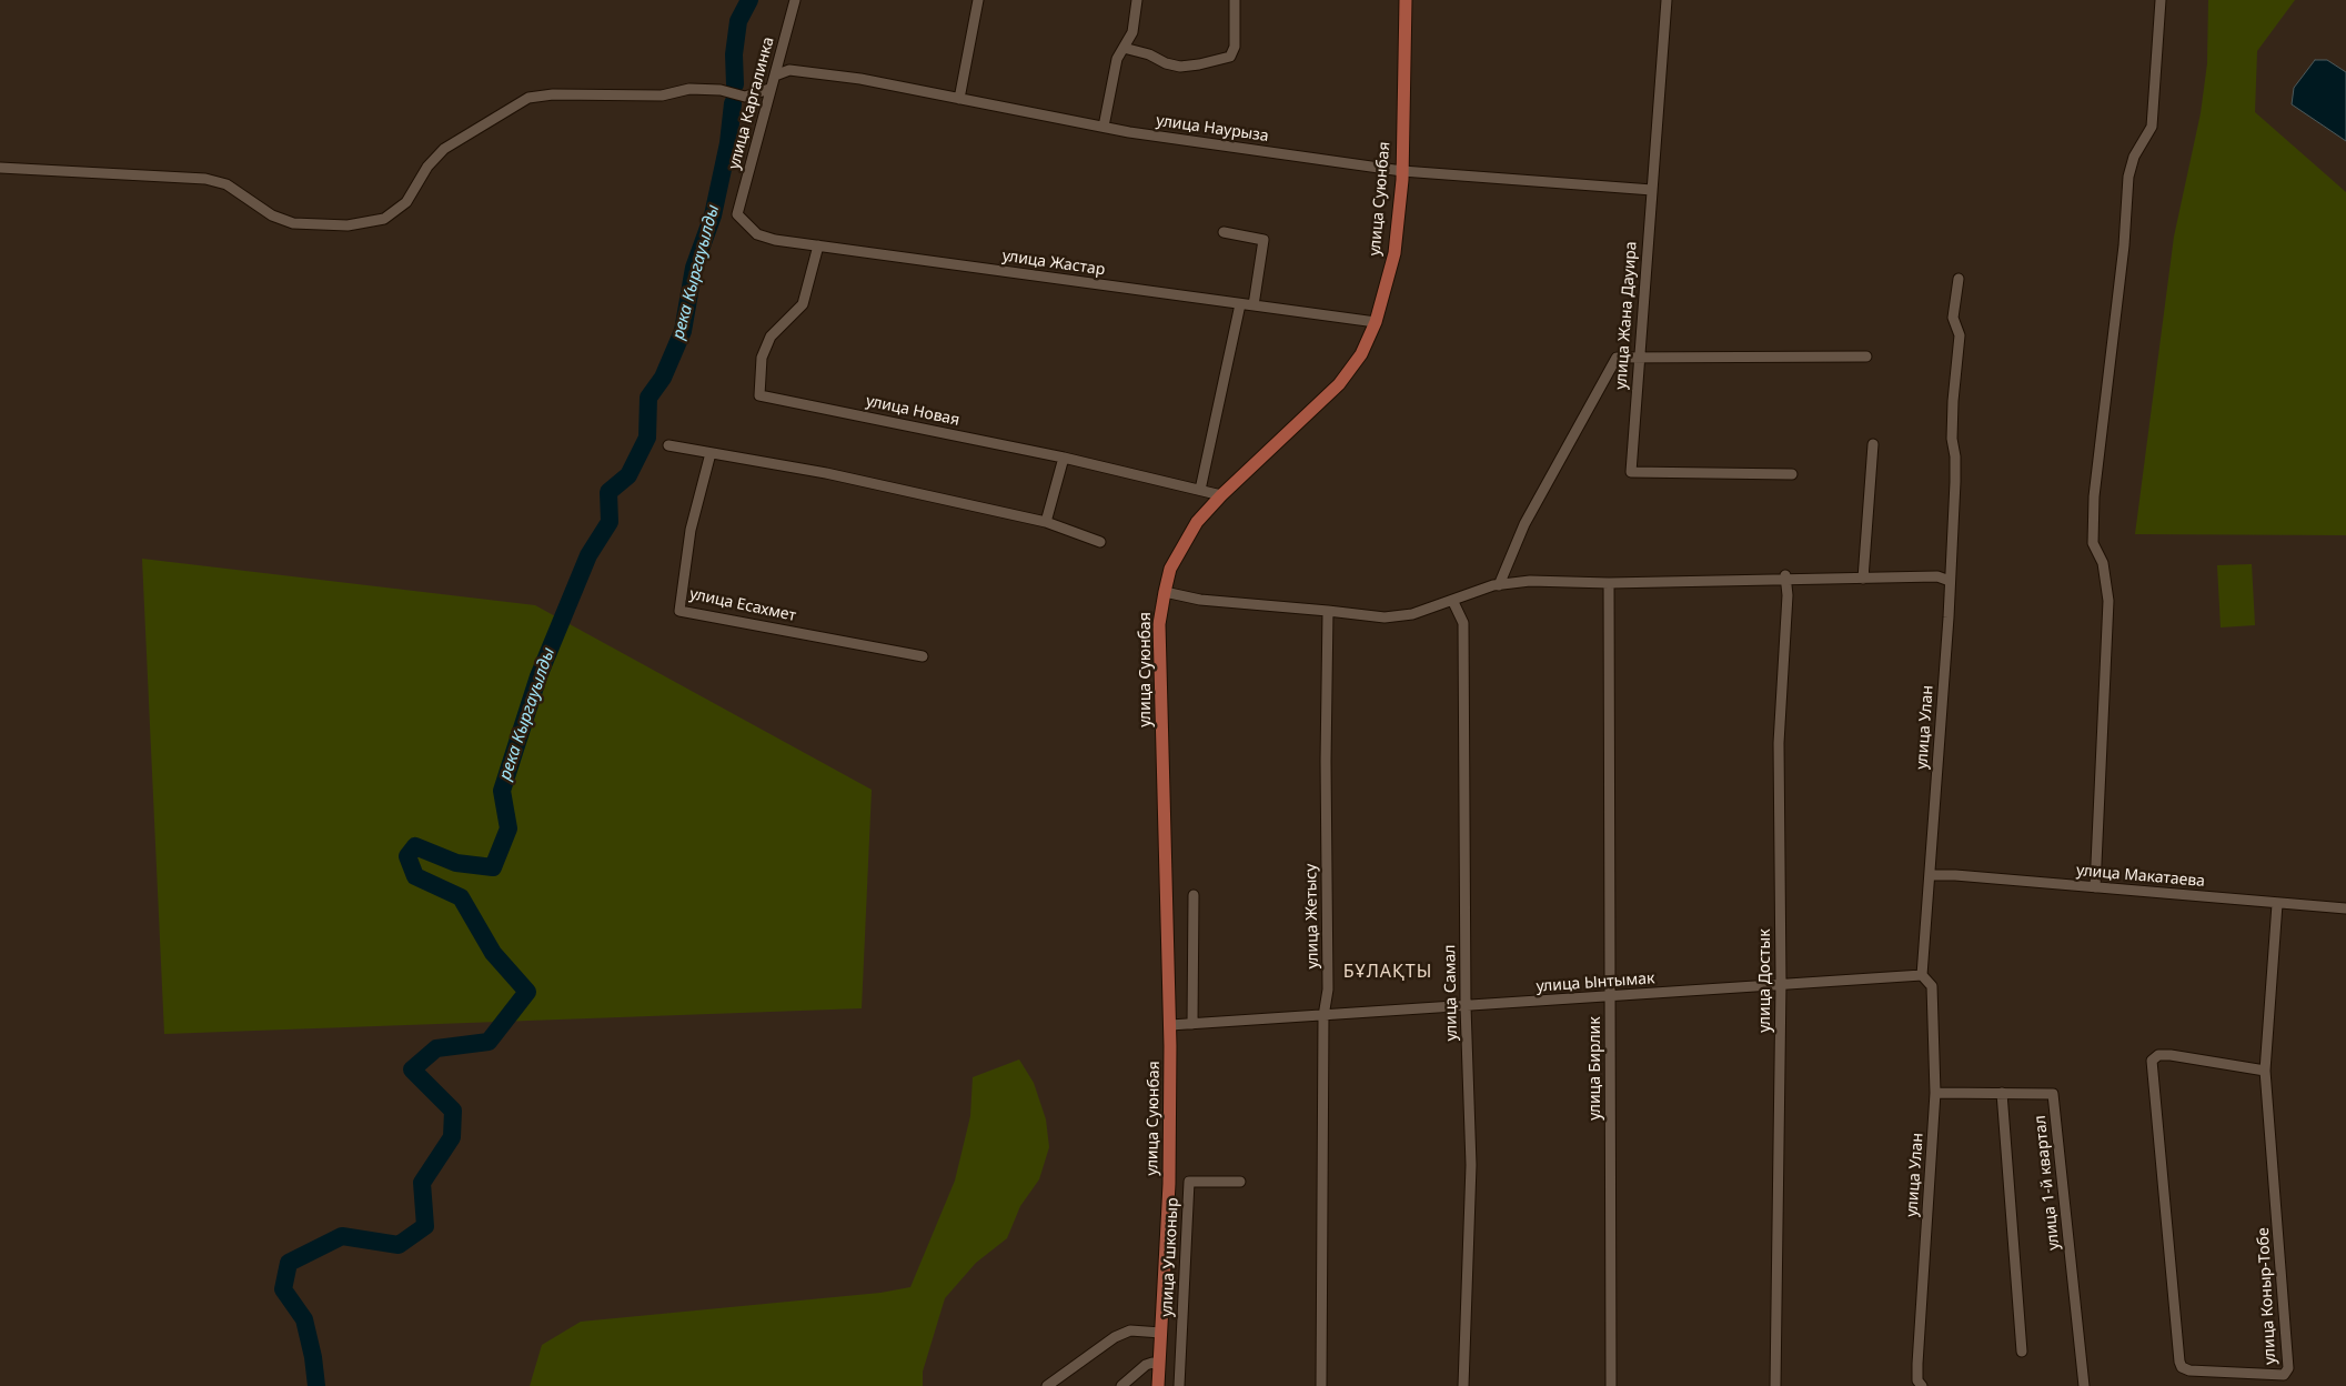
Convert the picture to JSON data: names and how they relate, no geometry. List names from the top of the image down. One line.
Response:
{"streets":{"main road":["улица Суюнбая"],"street":["улица Каргалинка","улица Наурыза","улица Жастар","улица Жана Дауира","улица Новая","улица Есахмет","улица Улан","улица Макатаева","улица Жетысу","улица Достык","улица Ынтымак","улица Самал","улица Бирлик","улица 1-й квартал","улица Ушконыр","улица Коныр-Тобе"]},"crossings":[["улица Каргалинка","улица Наурыза"],["улица Каргалинка","улица Жастар"],["улица Наурыза","улица Суюнбая"],["улица Наурыза","улица Жана Дауира"],["улица Суюнбая","улица Жастар"],["улица Суюнбая","улица Новая"],["улица Суюнбая","улица Ынтымак"],["улица Жастар","улица Новая"],["улица Улан","улица Макатаева"],["улица Улан","улица Ынтымак"],["улица Улан","улица 1-й квартал"],["улица Макатаева","улица Коныр-Тобе"],["улица Жетысу","улица Ынтымак"],["улица Достык","улица Ынтымак"],["улица Ынтымак","улица Самал"],["улица Ынтымак","улица Бирлик"]],"districts":["БҰЛАҚТЫ"],"water":["река Кыргауылды"]}
